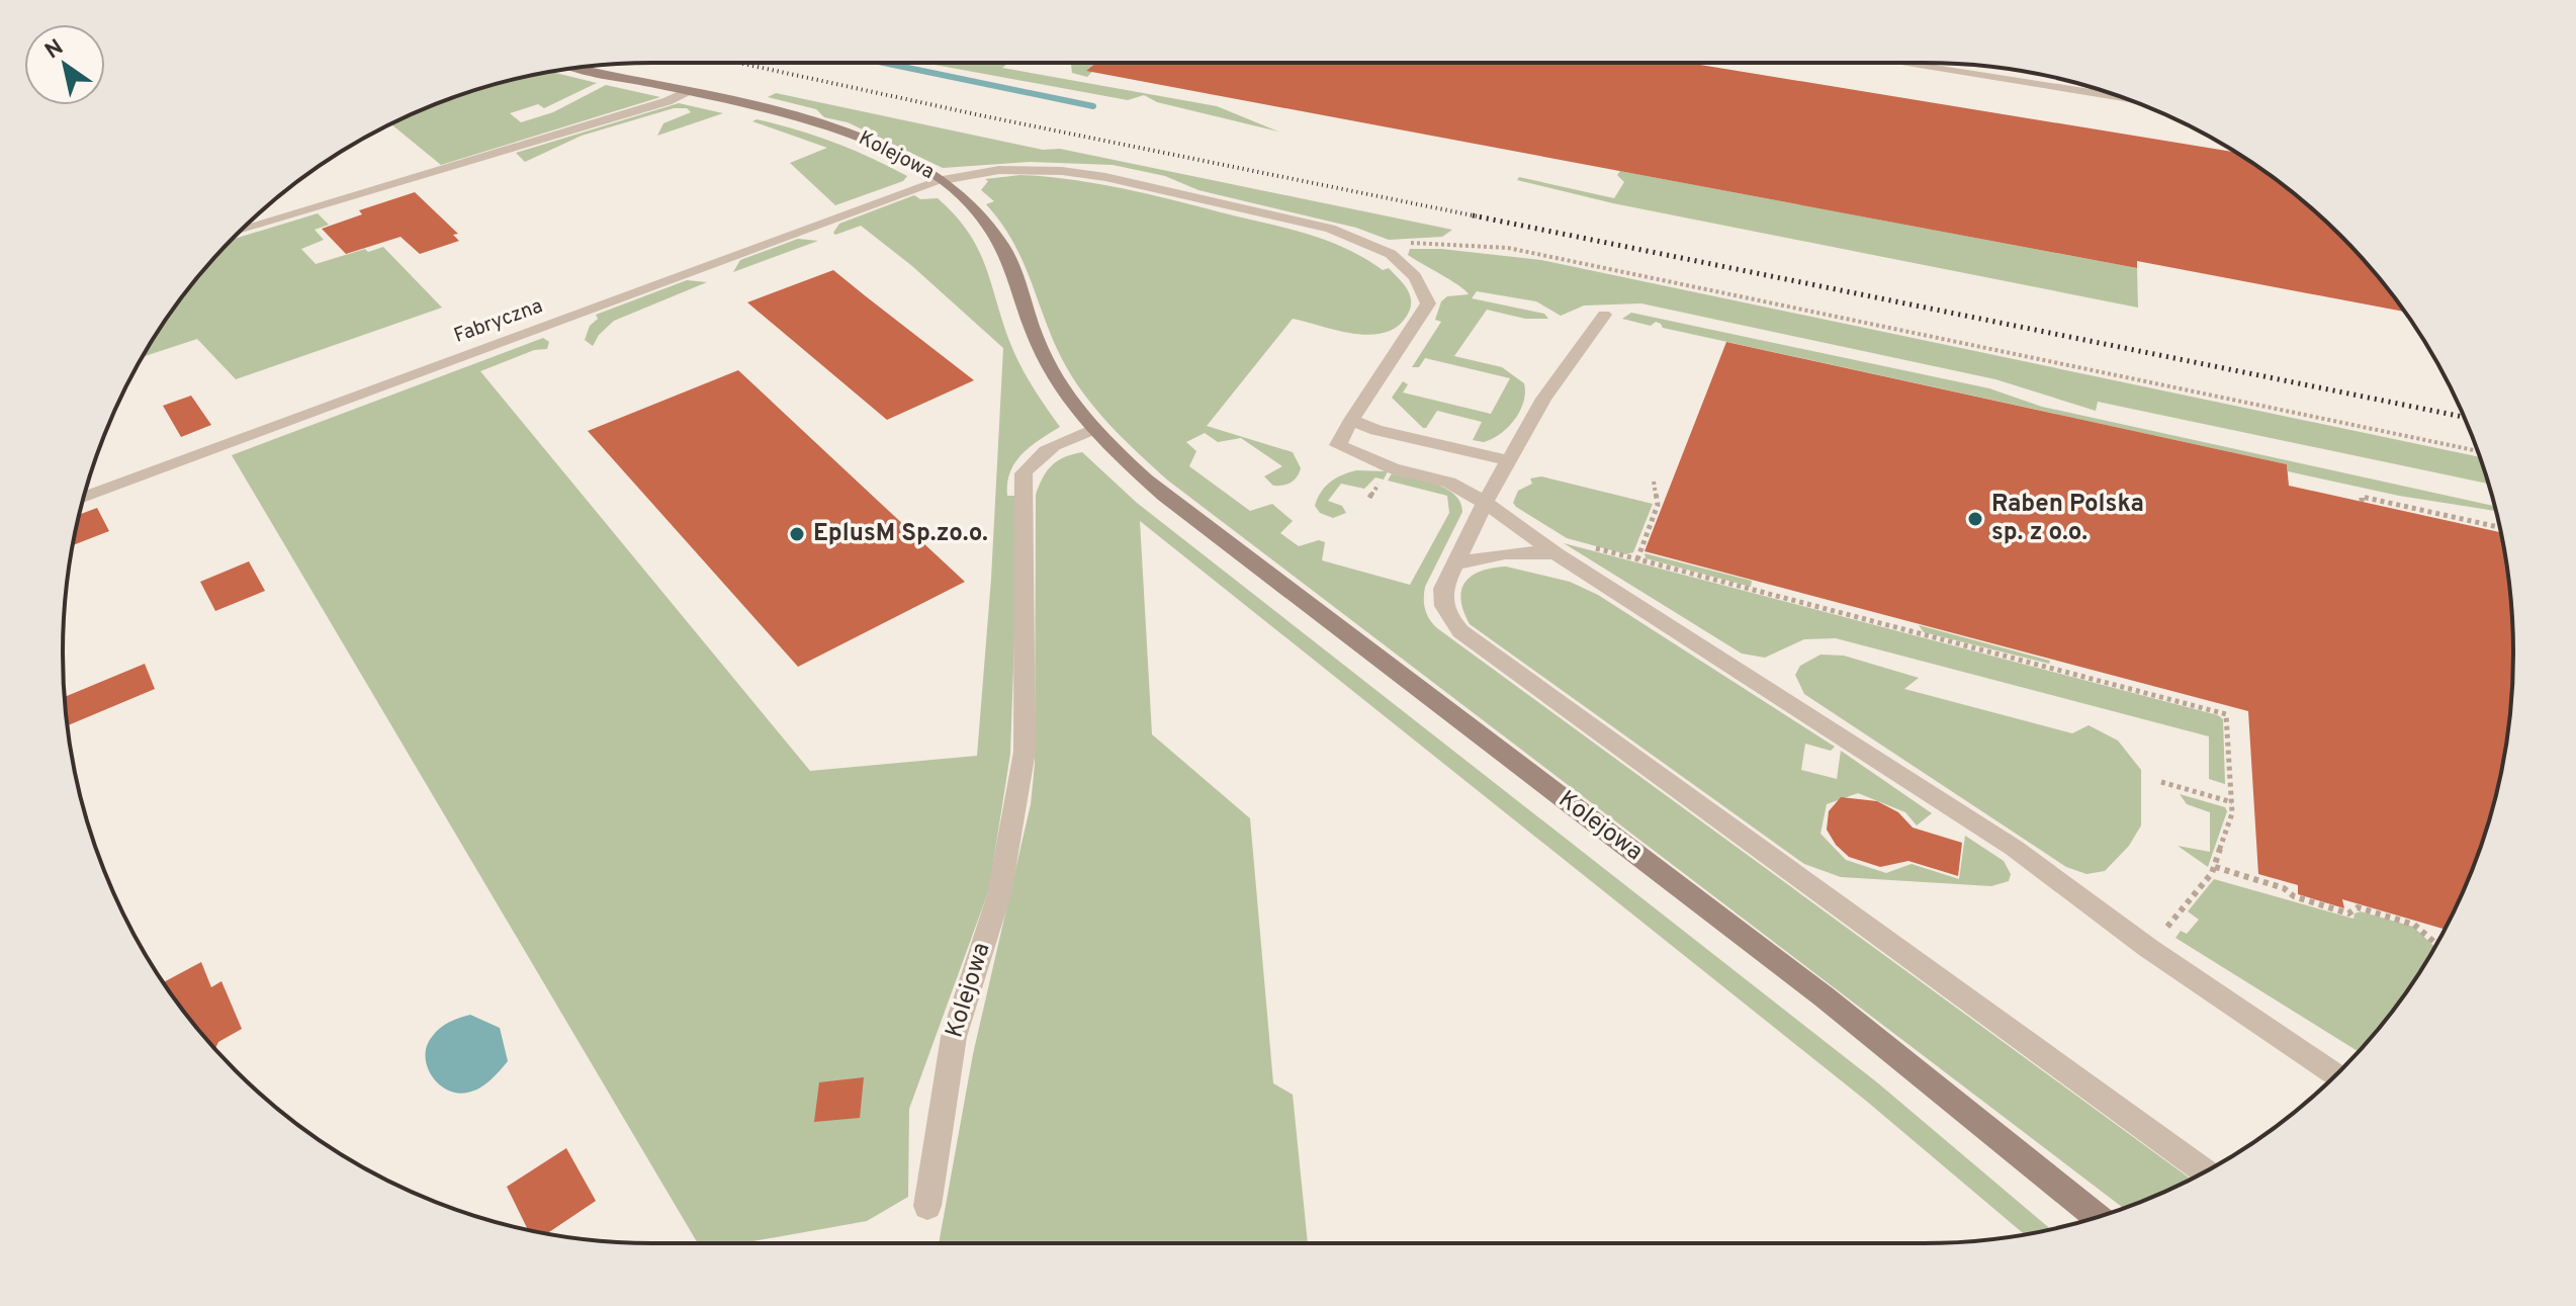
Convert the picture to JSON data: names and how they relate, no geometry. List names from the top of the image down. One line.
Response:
{"streets":{"street":["Kolejowa","Fabryczna"]},"crossings":[["Kolejowa","Fabryczna"]],"places":["Raben Polska sp. z o.o.","EplusM Sp.zo.o."],"north":"top left"}
